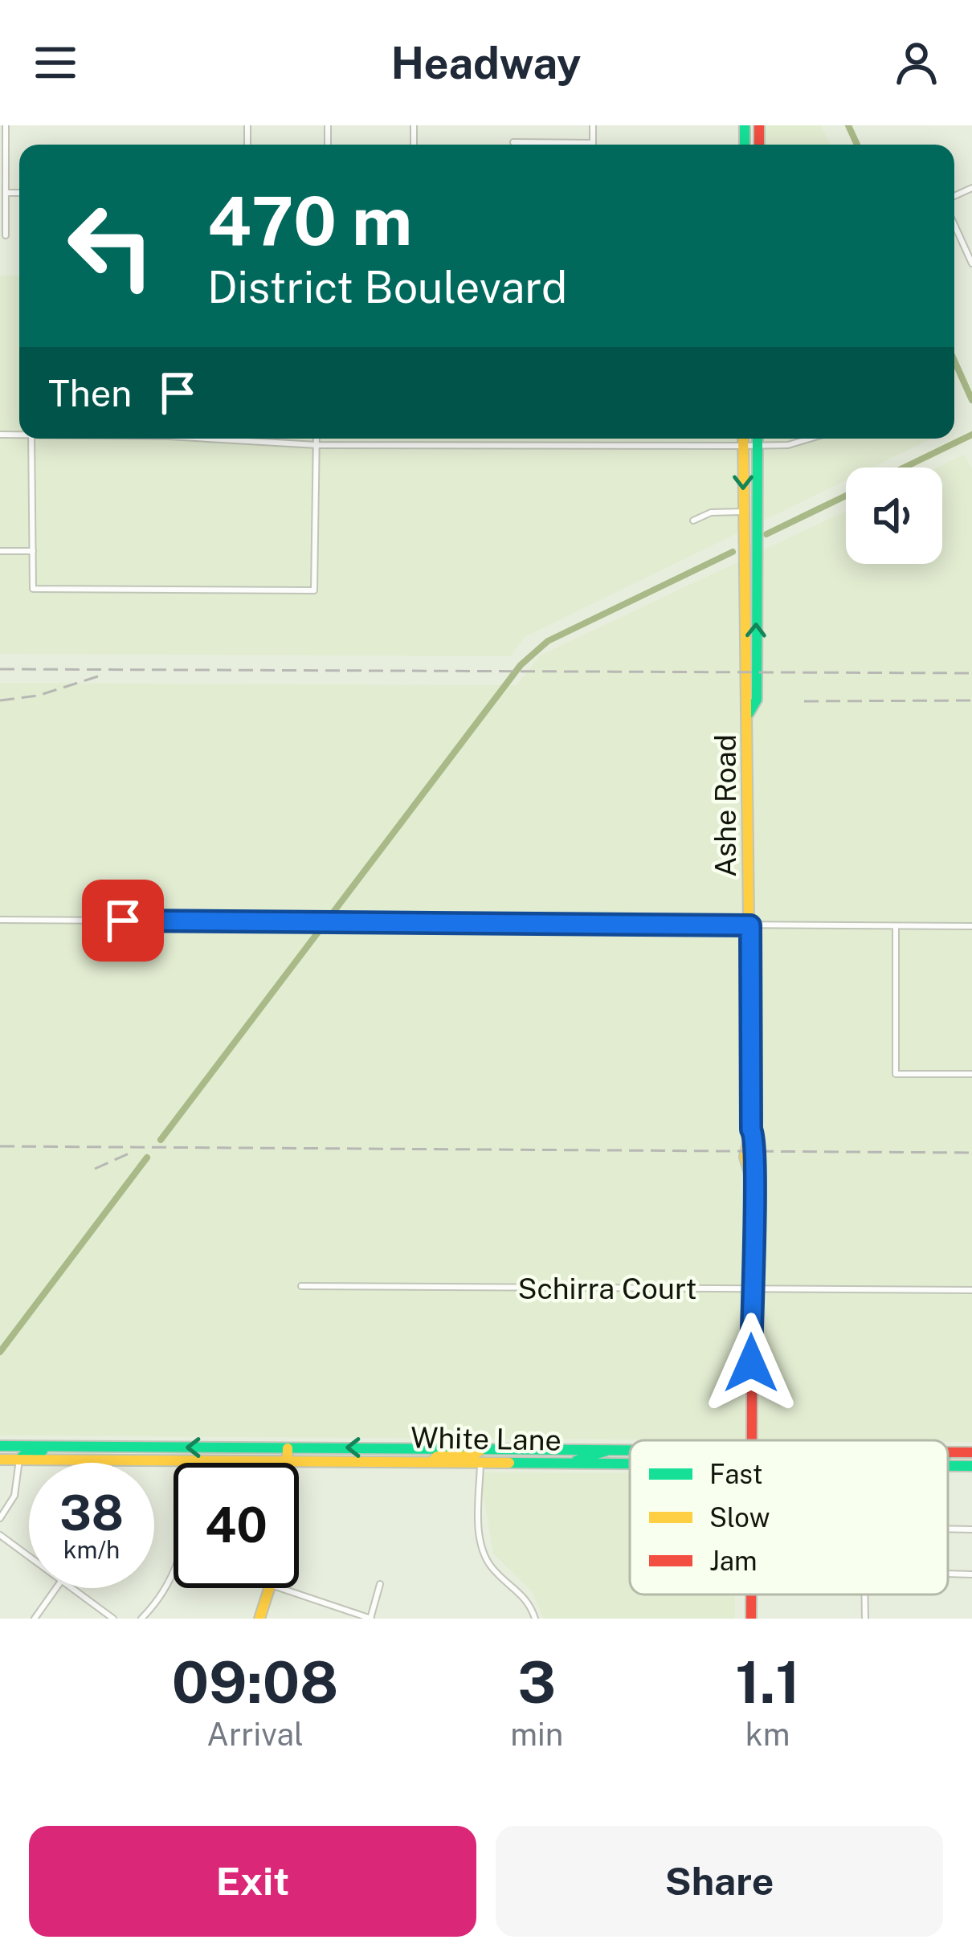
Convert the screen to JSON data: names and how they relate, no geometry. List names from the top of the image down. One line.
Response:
{"streets":{"main road":["Ashe Road","White Lane"],"street":["Schirra Court"]},"crossings":[["Ashe Road","Schirra Court"]],"legend":["Fast","Slow","Jam"],"page":{"header":"Headway","turn":["470 m","District Boulevard"],"then":"Then","speed":"38 km/h","limit":"40","eta":["09:08","Arrival","3","min","1.1","km"],"buttons":["Exit","Share"]}}
